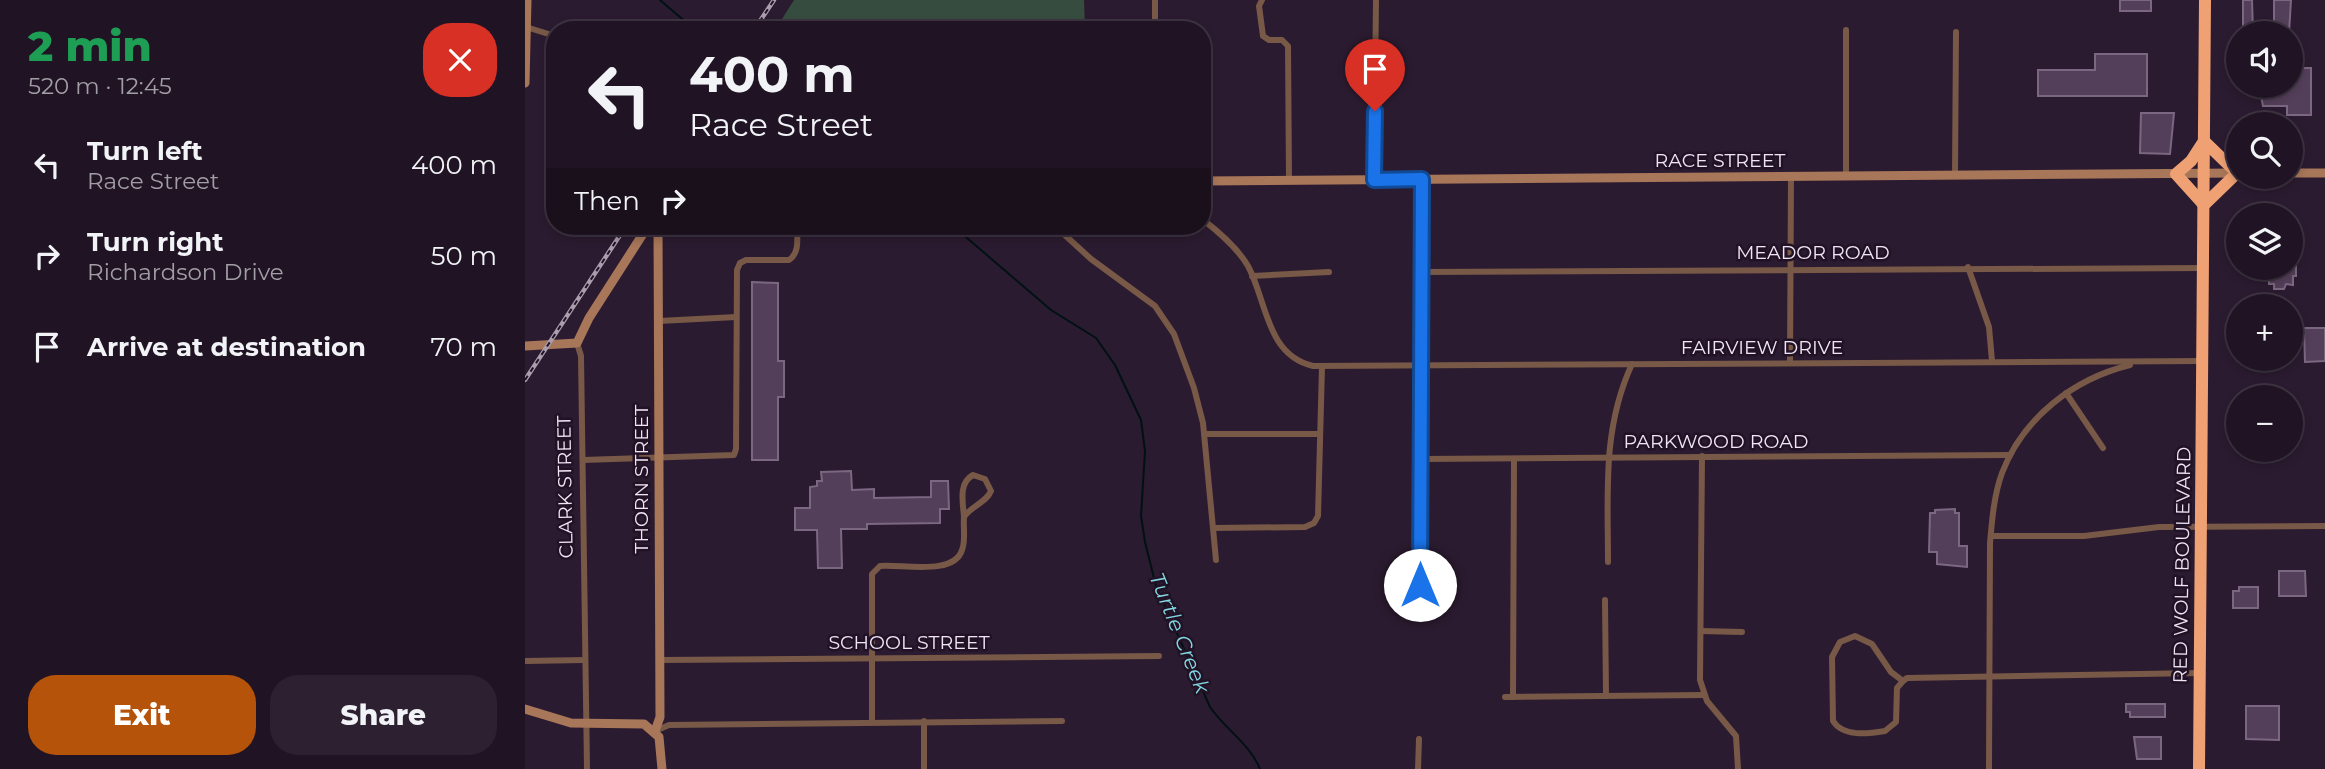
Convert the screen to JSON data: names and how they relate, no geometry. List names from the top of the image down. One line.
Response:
{"streets":{"highway":["RED WOLF BOULEVARD"],"street":["RACE STREET","MEADOR ROAD","FAIRVIEW DRIVE","PARKWOOD ROAD","THORN STREET","CLARK STREET","SCHOOL STREET"]},"crossings":[["MEADOR ROAD","RED WOLF BOULEVARD"],["FAIRVIEW DRIVE","RED WOLF BOULEVARD"],["THORN STREET","SCHOOL STREET"]],"water":["Turtle Creek"],"page":{"heading":["2 min","520 m · 12:45"],"map_buttons":["+","−"],"turn":["400 m","Race Street"],"list":[{"name":"Turn left","note":"Race Street","value":"400 m"},{"name":"Turn right","note":"Richardson Drive","value":"50 m"},{"name":"Arrive at destination","value":"70 m"}],"then":"Then","buttons":["Exit","Share"]}}
